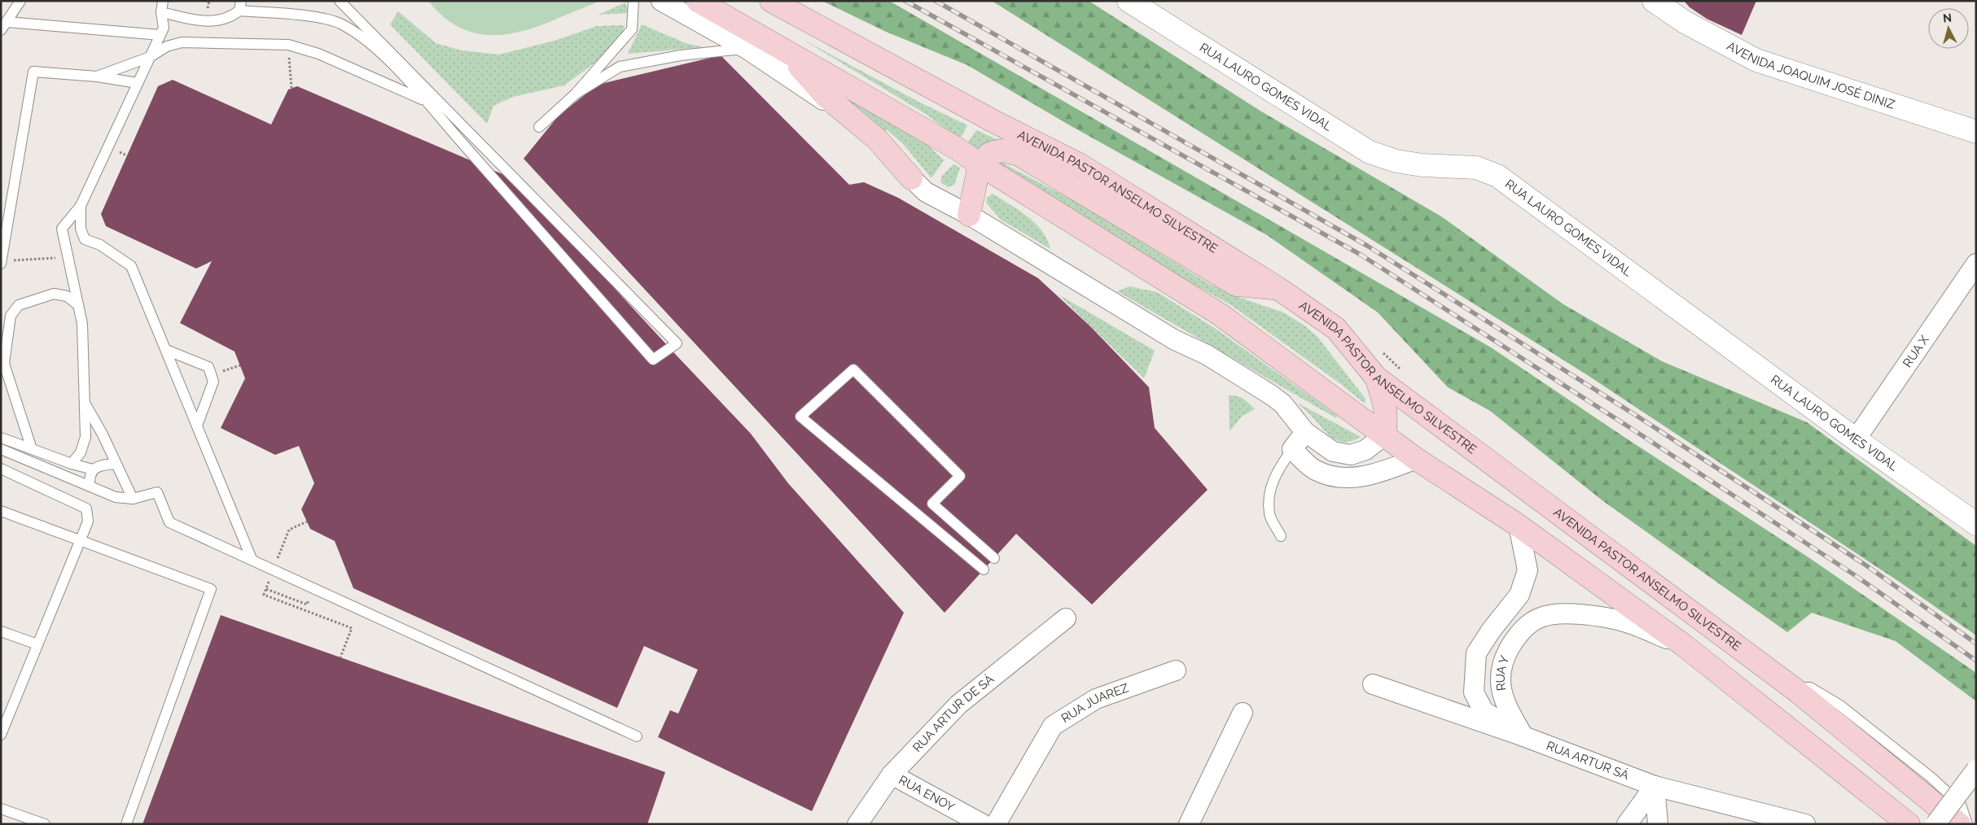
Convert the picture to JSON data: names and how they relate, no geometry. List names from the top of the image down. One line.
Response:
{"streets":{"main road":["AVENIDA PASTOR ANSELMO SILVESTRE"],"street":["AVENIDA JOAQUIM JOSÉ DINIZ","RUA LAURO GOMES VIDAL","RUA X","RUA Y","RUA JUAREZ","RUA ARTUR DE SÁ","RUA ARTUR SÁ","RUA ENOY"]},"crossings":[["RUA LAURO GOMES VIDAL","RUA X"],["RUA Y","RUA ARTUR SÁ"],["RUA ARTUR DE SÁ","RUA ENOY"]],"north":"top"}
